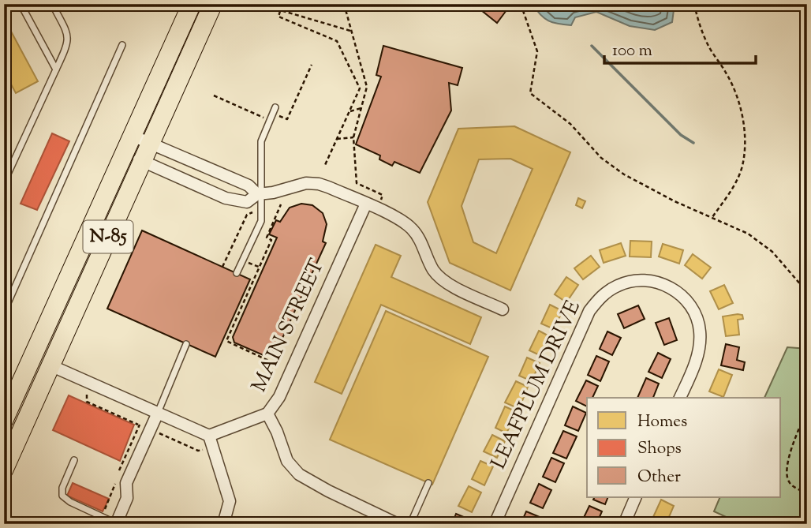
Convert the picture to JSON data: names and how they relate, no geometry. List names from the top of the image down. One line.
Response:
{"streets":{"main road":["N-85"],"street":["MAIN STREET","LEAFPLUM DRIVE"]},"legend":["Homes","Shops","Other"],"scale_bar":"100 m"}
